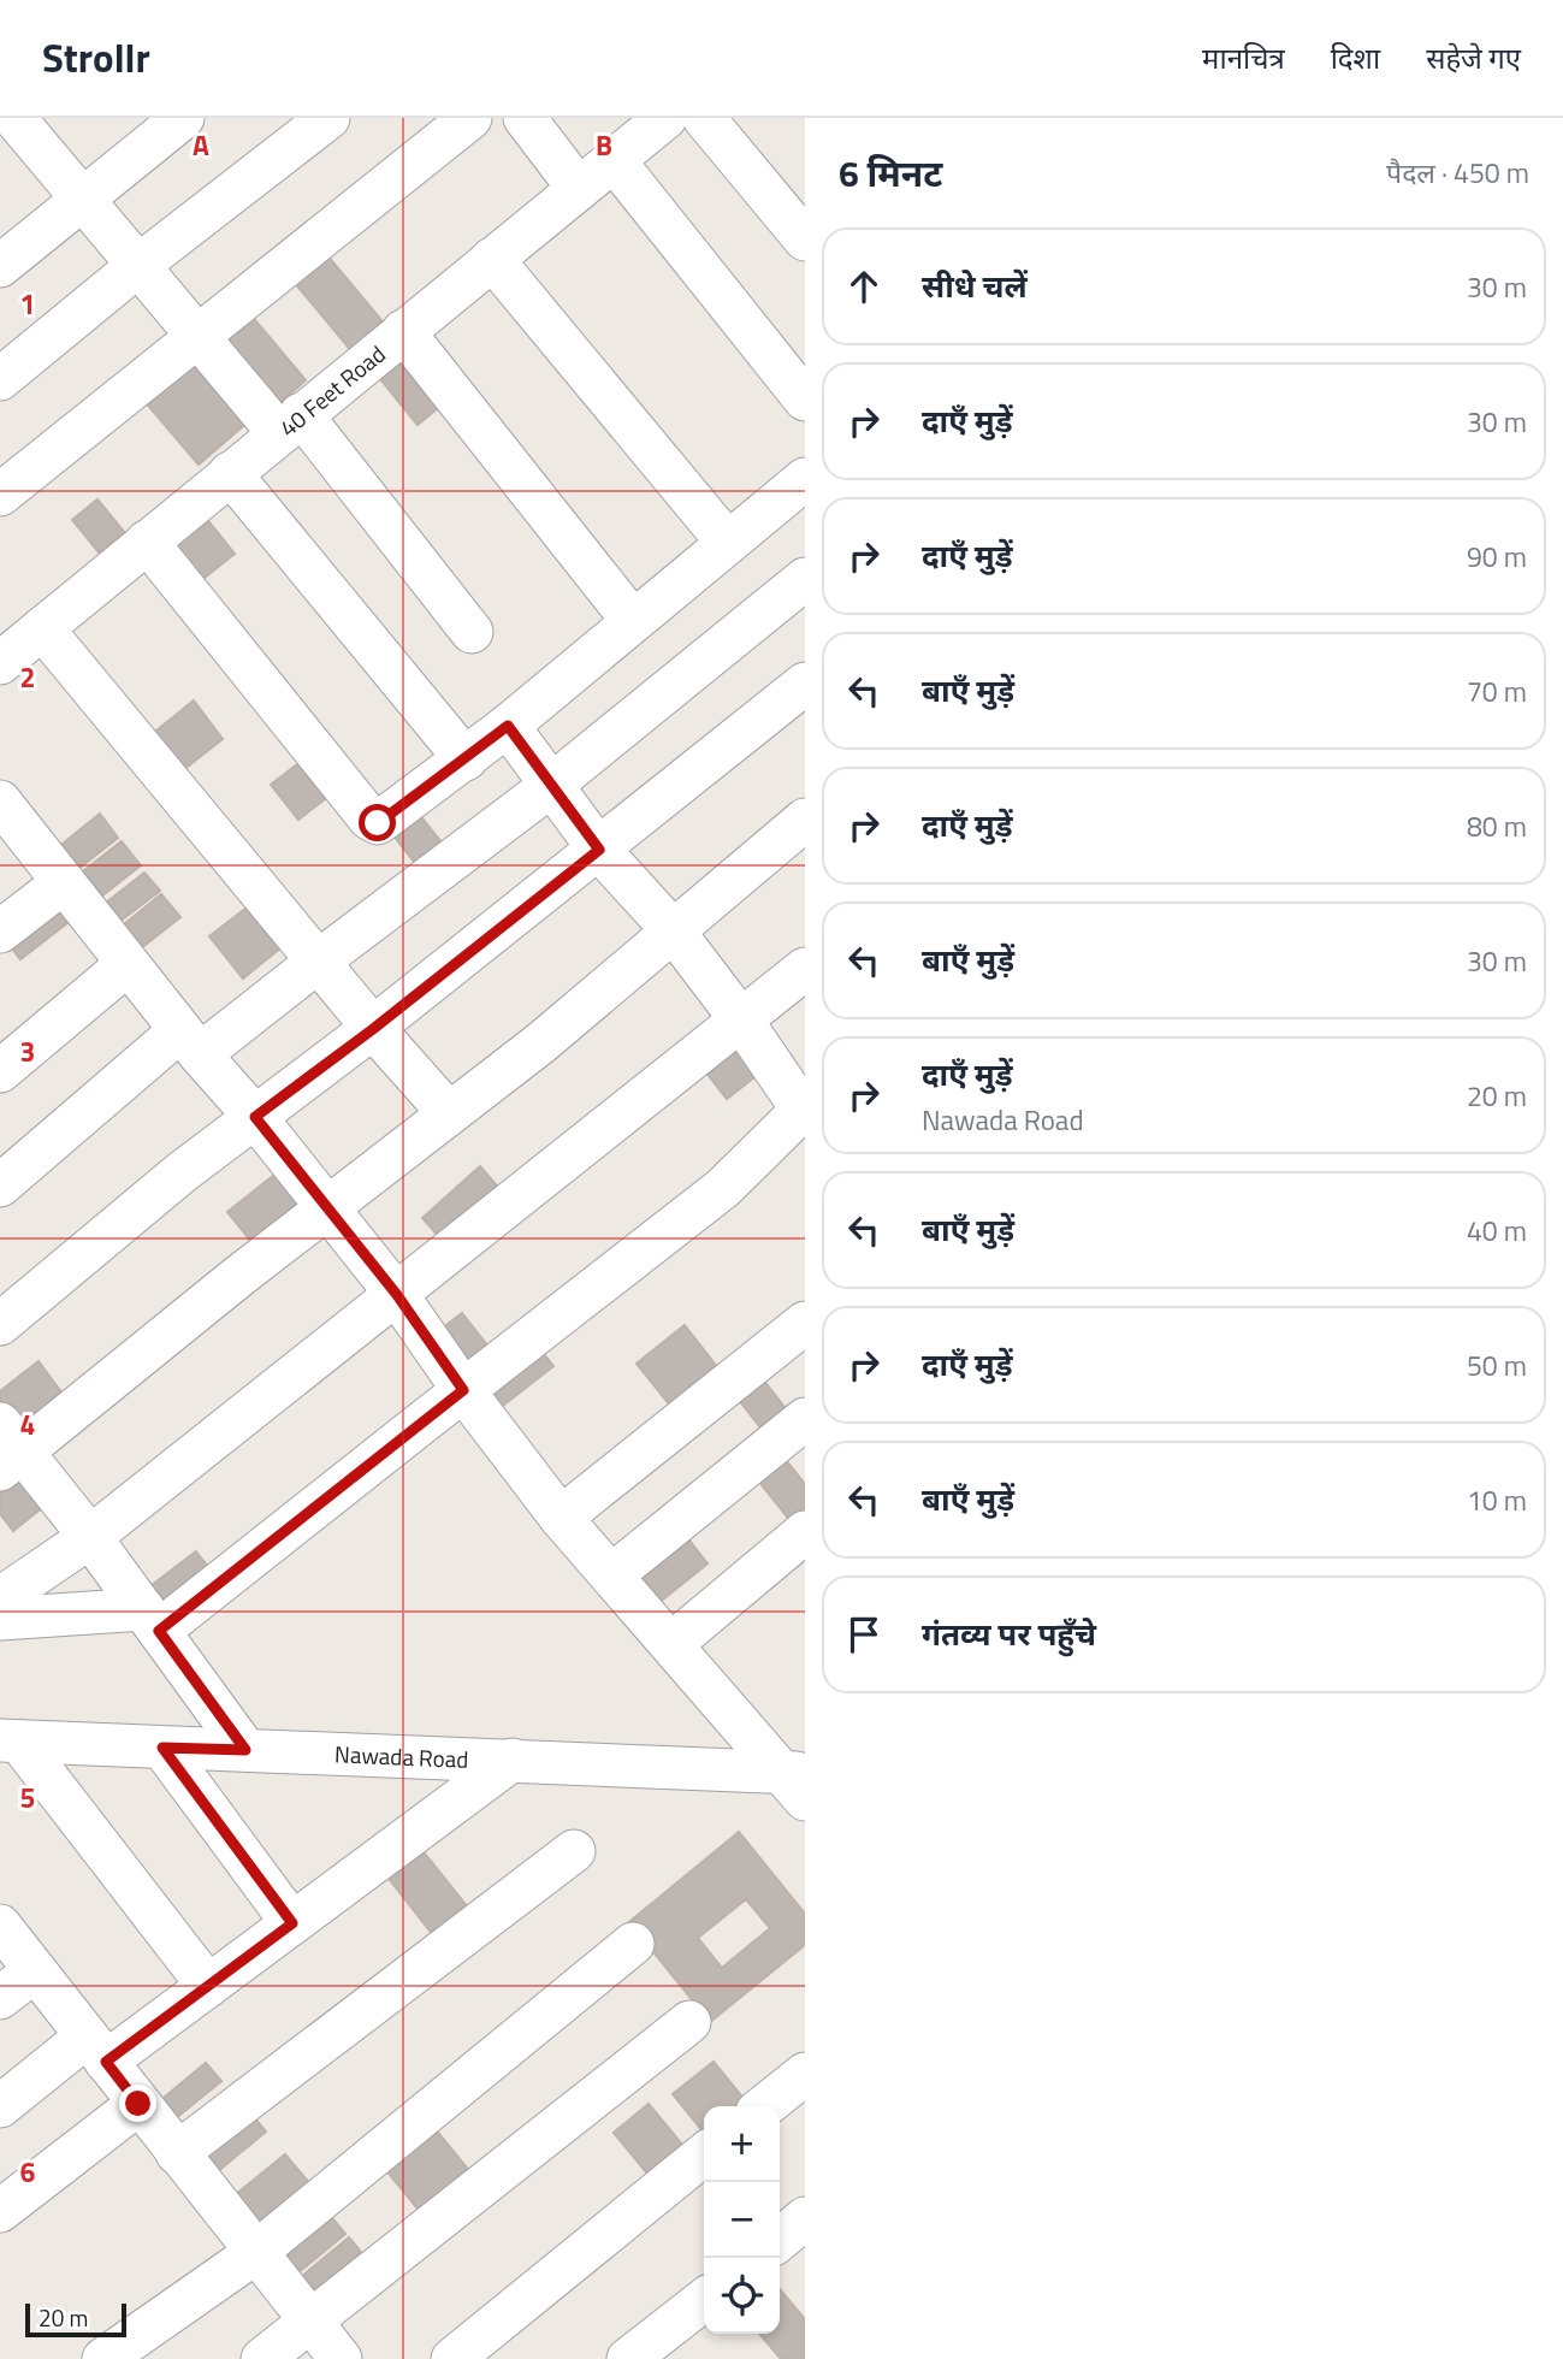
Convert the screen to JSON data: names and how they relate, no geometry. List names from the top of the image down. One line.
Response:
{"streets":{"street":["40 Feet Road","Nawada Road"]},"scale_bar":"20 m","page":{"header":"Strollr","nav":["मानचित्र","दिशा","सहेजे गए"],"heading":["6 मिनट","पैदल · 450 m"],"list":[["सीधे चलें","30 m"],["दाएँ मुड़ें","30 m"],["दाएँ मुड़ें","90 m"],["बाएँ मुड़ें","70 m"],["दाएँ मुड़ें","80 m"],["बाएँ मुड़ें","30 m"],["दाएँ मुड़ें","Nawada Road","20 m"],["बाएँ मुड़ें","40 m"],["दाएँ मुड़ें","50 m"],["बाएँ मुड़ें","10 m"],"गंतव्य पर पहुँचे"],"map_buttons":["+","−"],"scale":"20 m"},"grid":{"columns":["A","B"],"rows":["1","2","3","4","5","6"]}}
